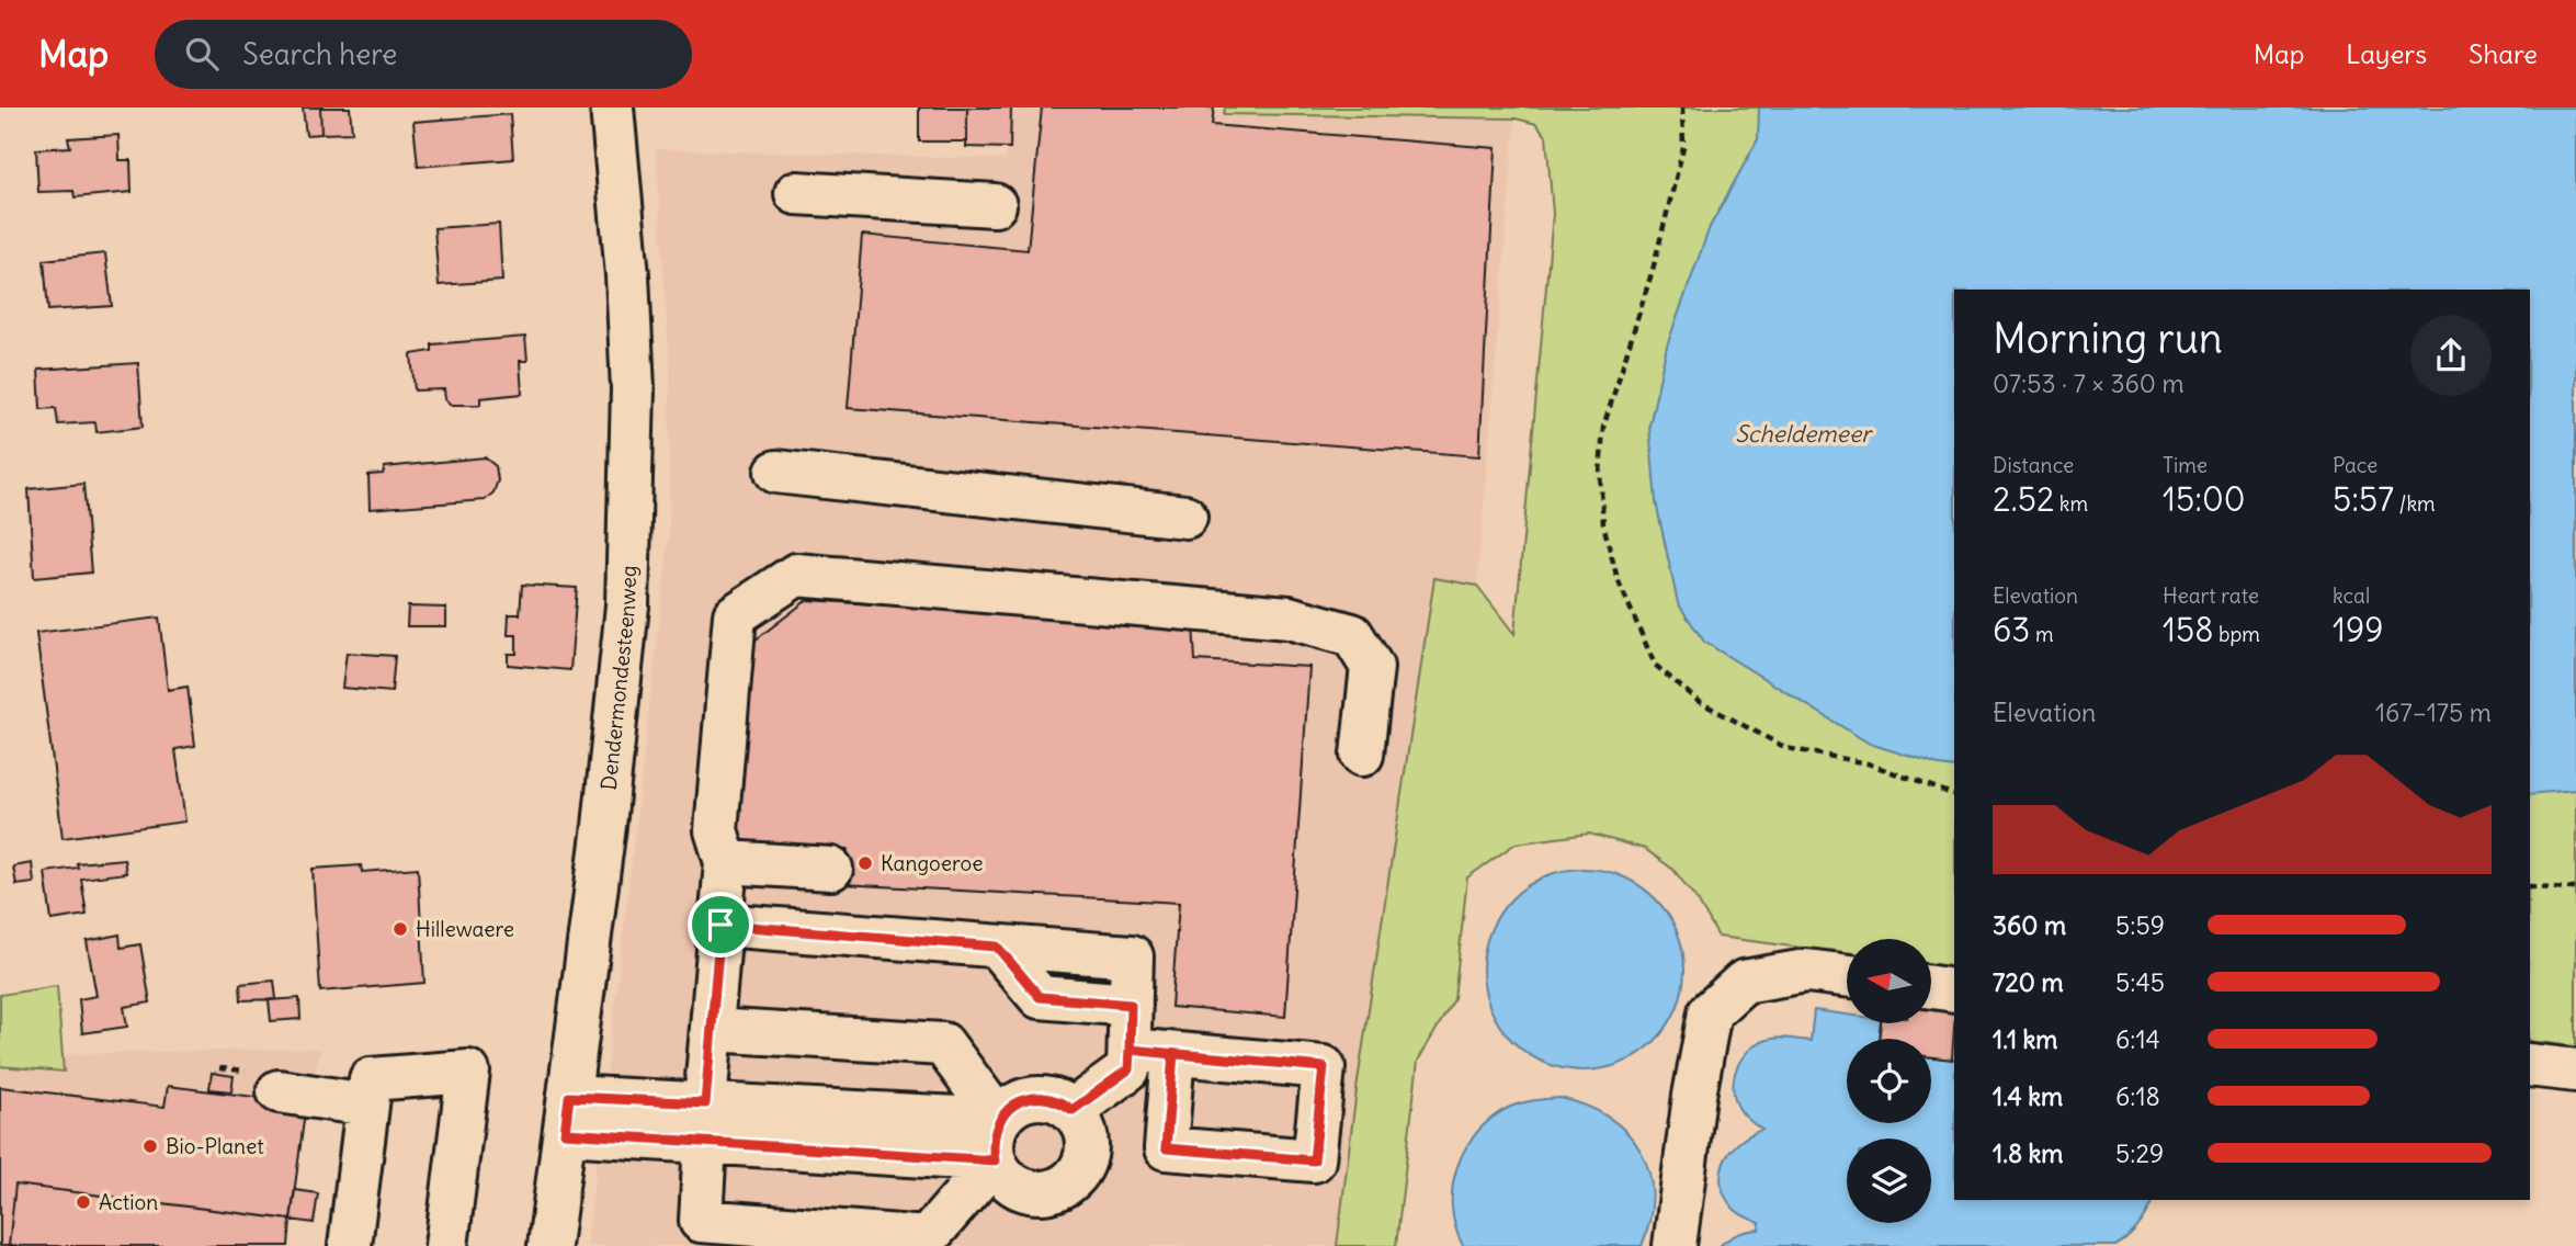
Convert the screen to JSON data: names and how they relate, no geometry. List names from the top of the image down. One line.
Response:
{"streets":{"main road":["Dendermondesteenweg"]},"water":["Scheldemeer"],"places":["Kangoeroe","Hillewaere","Bio-Planet","Action"],"north":"left","page":{"header":"Map","search":"Search here","nav":["Map","Layers","Share"],"heading":["Morning run","07:53 · 7 × 360 m"],"stats":[["Distance","2.52 km"],["Time","15:00"],["Pace","5:57 /km"],["Elevation","63 m"],["Heart rate","158 bpm"],["kcal","199"]],"chart":["Elevation","167–175 m"],"list":[{"name":"360 m","note":"5:59"},{"name":"720 m","note":"5:45"},{"name":"1.1 km","note":"6:14"},{"name":"1.4 km","note":"6:18"},{"name":"1.8 km","note":"5:29"}]}}
